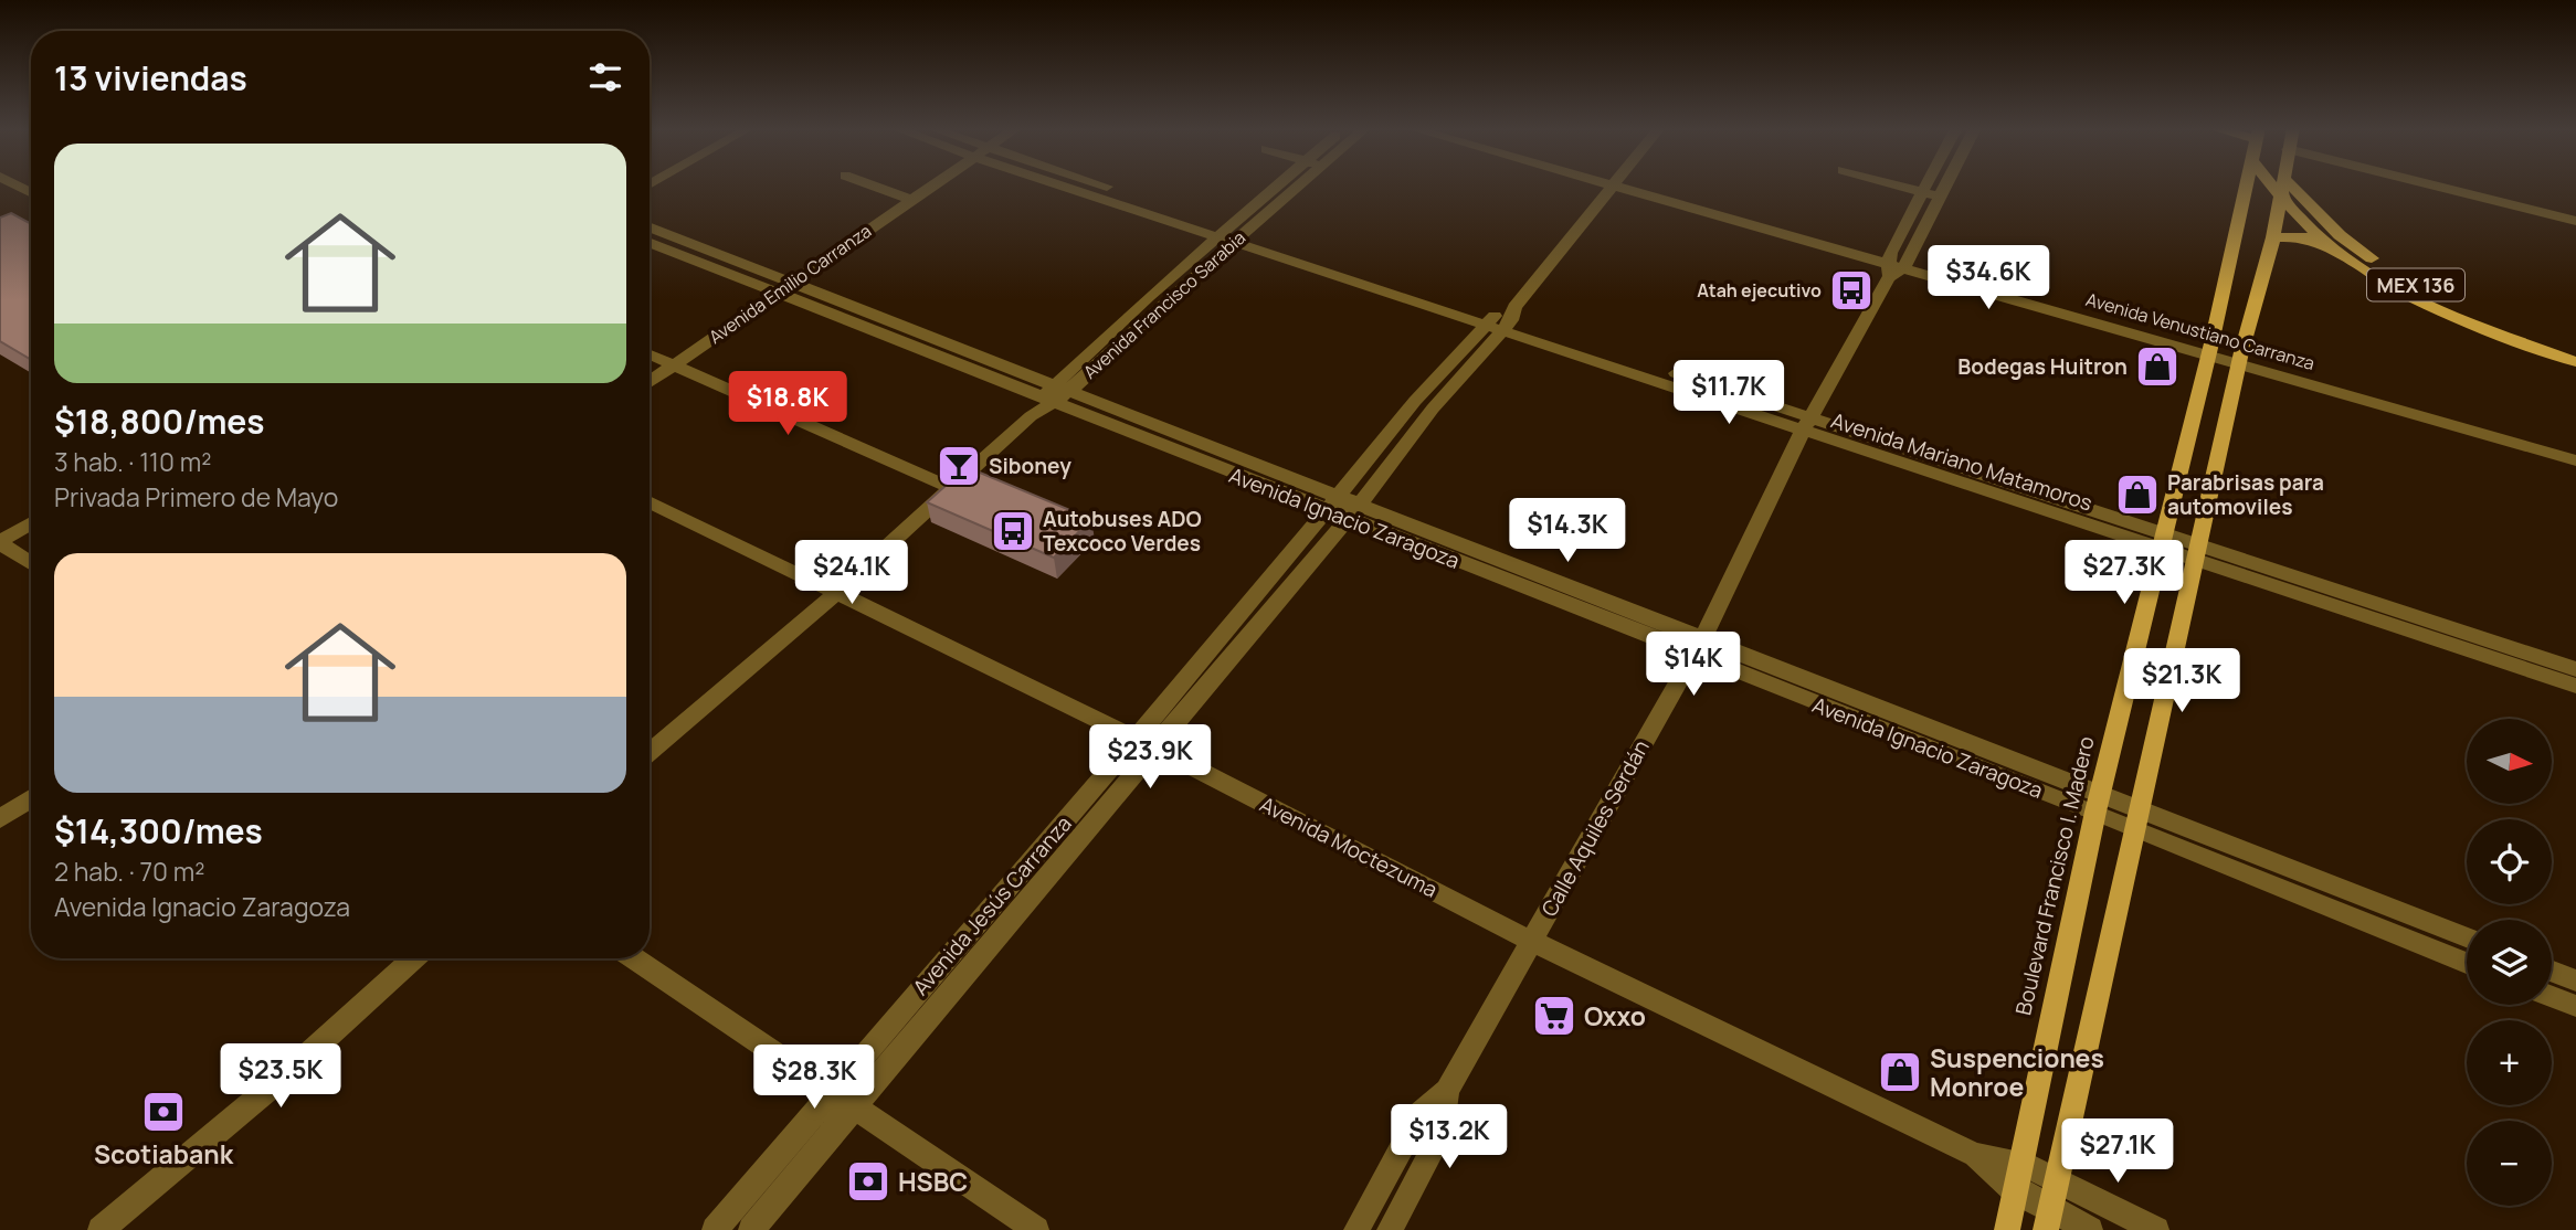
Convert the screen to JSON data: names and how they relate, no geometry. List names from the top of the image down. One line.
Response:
{"streets":{"main road":["MEX 136","Boulevard Francisco I. Madero"],"street":["Avenida Emilio Carranza","Avenida Francisco Sarabia","Avenida Venustiano Carranza","Avenida Mariano Matamoros","Avenida Ignacio Zaragoza","Calle Aquiles Serdán","Avenida Moctezuma","Avenida Jesús Carranza"]},"crossings":[["Avenida Emilio Carranza","Avenida Ignacio Zaragoza"],["Avenida Francisco Sarabia","Avenida Mariano Matamoros"],["Avenida Francisco Sarabia","Avenida Ignacio Zaragoza"],["Avenida Francisco Sarabia","Avenida Moctezuma"],["Avenida Venustiano Carranza","Calle Aquiles Serdán"],["Avenida Venustiano Carranza","Boulevard Francisco I. Madero"],["Avenida Mariano Matamoros","Calle Aquiles Serdán"],["Avenida Mariano Matamoros","Boulevard Francisco I. Madero"],["Avenida Mariano Matamoros","Avenida Jesús Carranza"],["Avenida Ignacio Zaragoza","Calle Aquiles Serdán"],["Avenida Ignacio Zaragoza","Boulevard Francisco I. Madero"],["Avenida Ignacio Zaragoza","Avenida Jesús Carranza"],["Calle Aquiles Serdán","Avenida Moctezuma"],["Avenida Moctezuma","Boulevard Francisco I. Madero"],["Avenida Moctezuma","Avenida Jesús Carranza"]],"places":{"bus stop":["Atah ejecutivo","Autobuses ADO Texcoco Verdes"],"shop":["Bodegas Huitron","Parabrisas para automoviles","Suspenciones Monroe"],"bar":["Siboney"],"supermarket":["Oxxo"],"bank":["Scotiabank","HSBC"]},"north":"right","page":{"heading":"13 viviendas","list":[{"name":"$18,800/mes","note":"3 hab. · 110 m² · Privada Primero de Mayo"},{"name":"$14,300/mes","note":"2 hab. · 70 m² · Avenida Ignacio Zaragoza"}],"price":["$34.6K","$11.7K","$18.8K","$14.3K","$24.1K","$27.3K","$14K","$21.3K","$23.9K","$23.5K","$28.3K","$13.2K","$27.1K"],"map_buttons":["+","−"]}}
